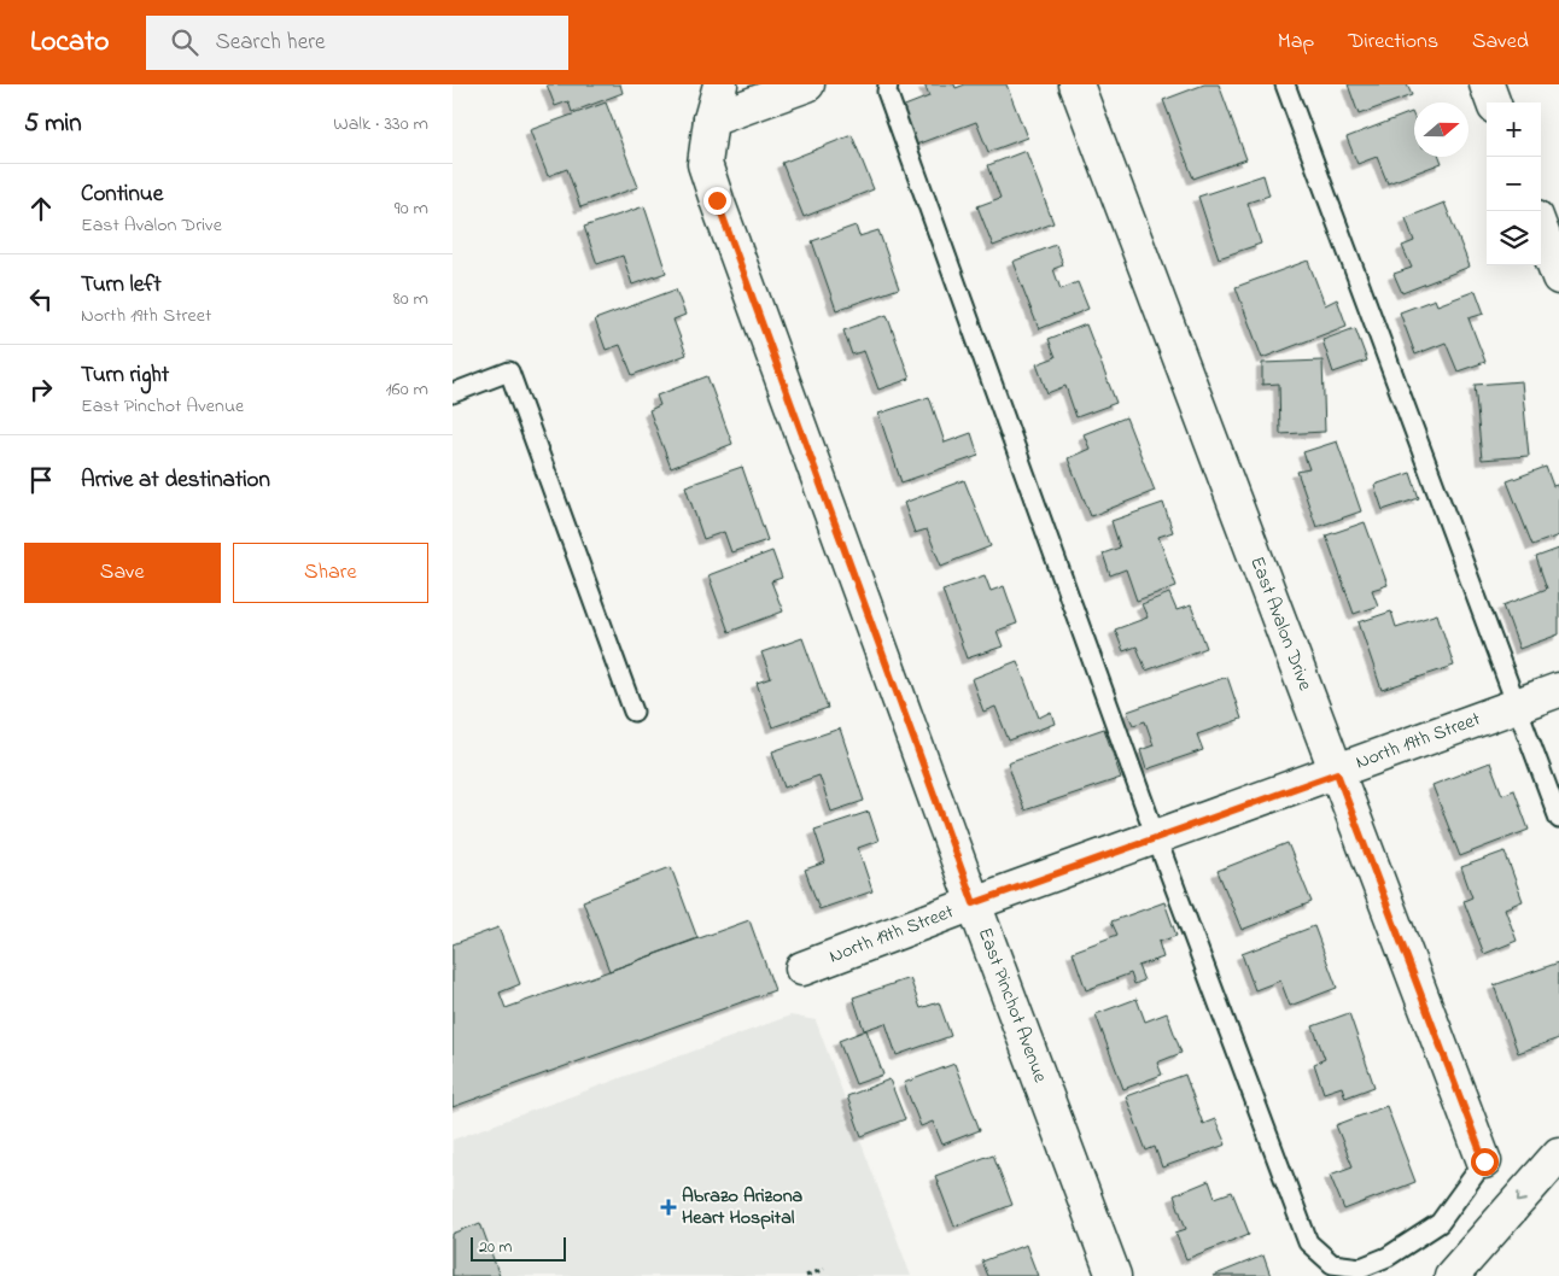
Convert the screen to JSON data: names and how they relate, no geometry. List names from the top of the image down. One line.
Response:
{"streets":{"main road":["East Avalon Drive","North 19th Street","East Pinchot Avenue"]},"crossings":[["East Avalon Drive","North 19th Street"],["North 19th Street","East Pinchot Avenue"]],"places":{"health":["Abrazo Arizona Heart Hospital"]},"scale_bar":"20 m","north":"right","page":{"header":"Locato","search":"Search here","nav":["Map","Directions","Saved"],"heading":["5 min","Walk · 330 m"],"map_buttons":["+","−"],"list":[["Continue","East Avalon Drive","90 m"],["Turn left","North 19th Street","80 m"],["Turn right","East Pinchot Avenue","160 m"],"Arrive at destination"],"buttons":["Save","Share"],"scale":"20 m"}}
